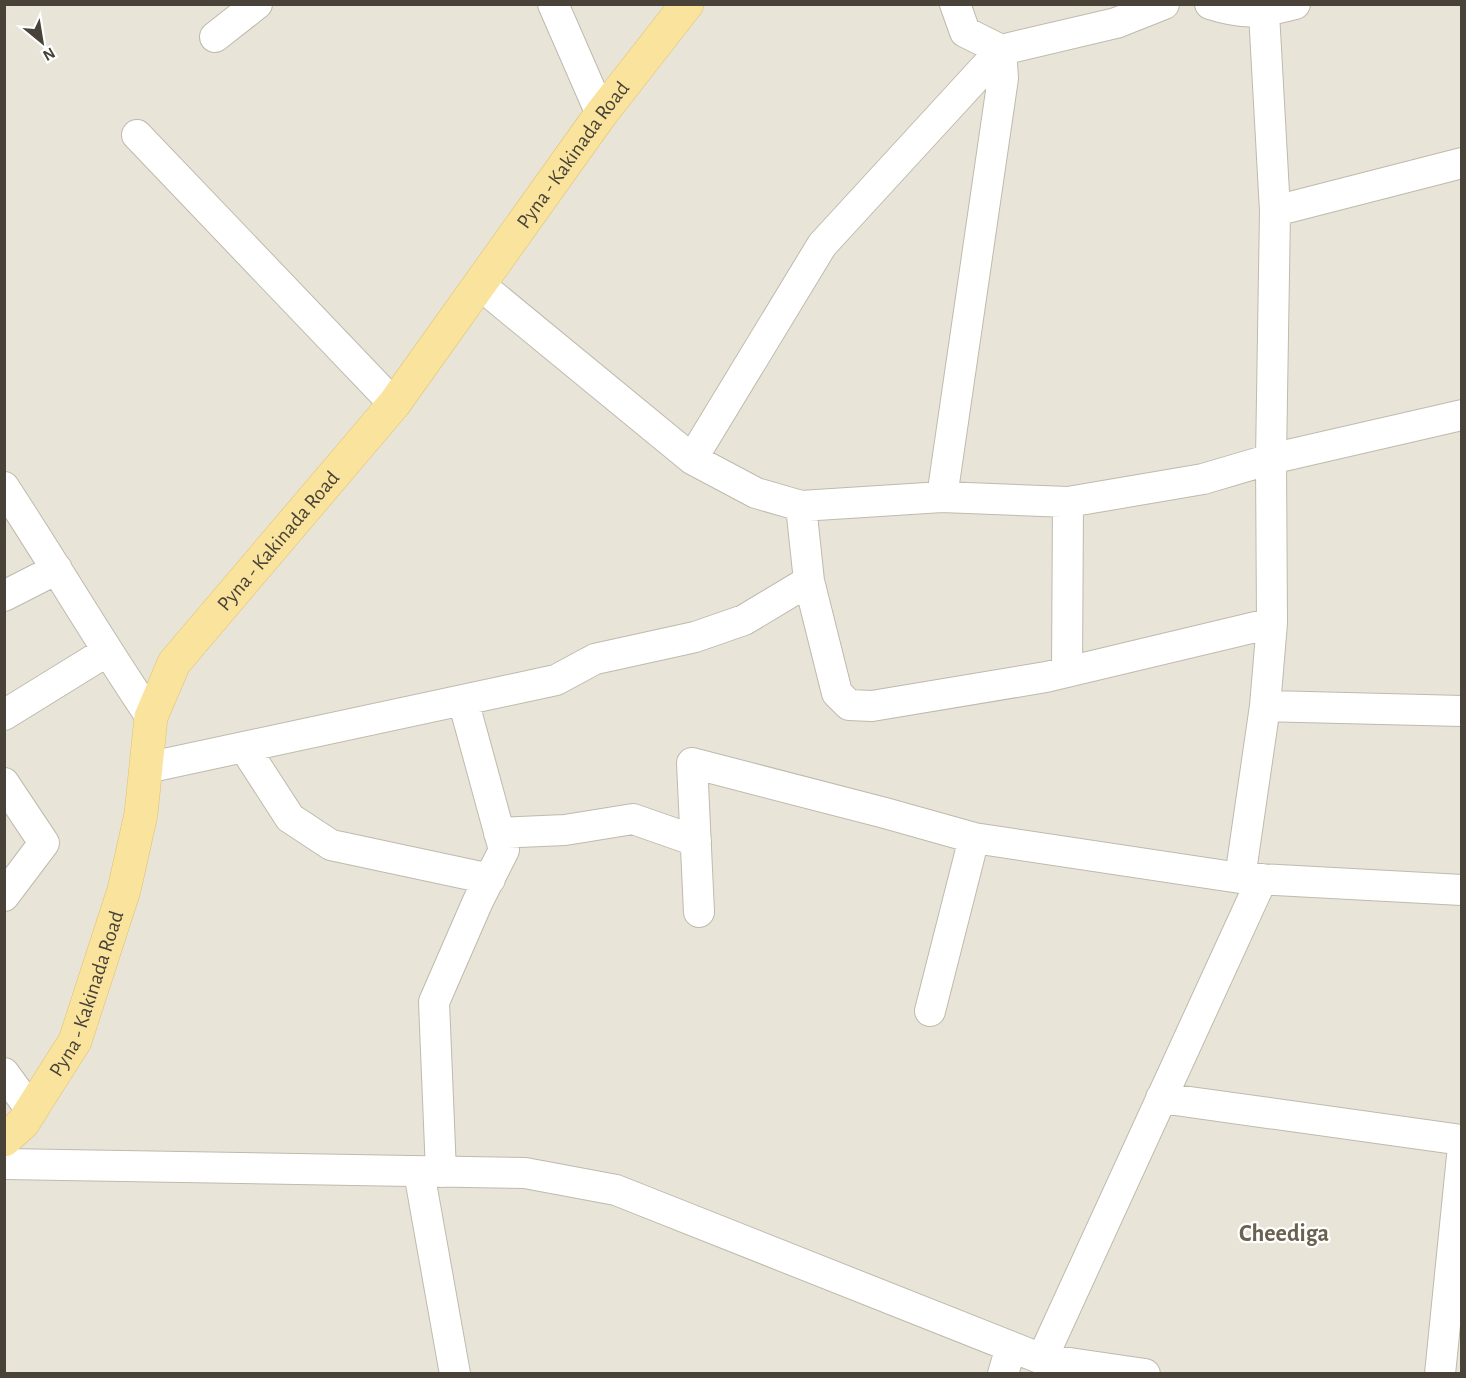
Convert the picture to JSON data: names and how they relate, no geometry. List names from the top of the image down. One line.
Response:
{"streets":{"main road":["Pyna - Kakinada Road"]},"districts":["Cheediga"],"north":"bottom right"}
